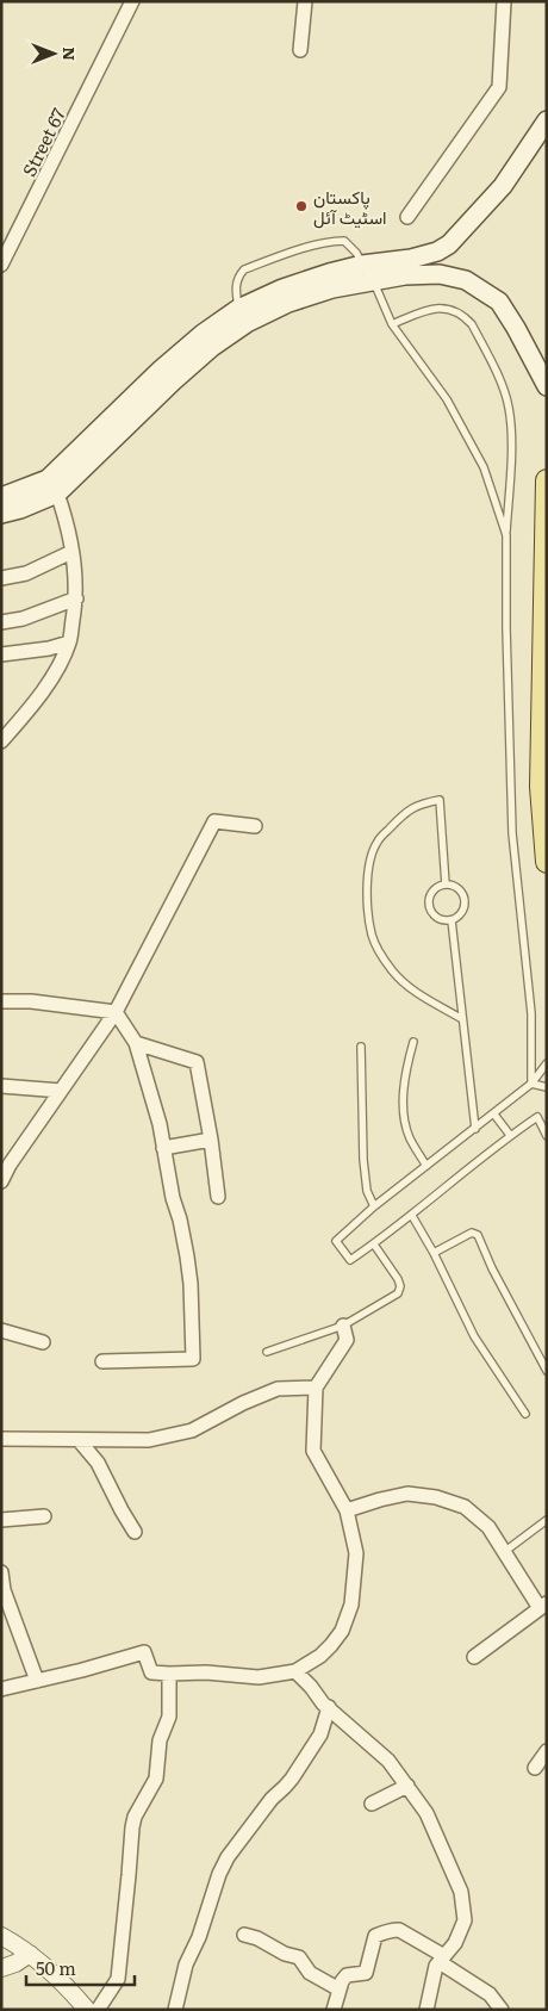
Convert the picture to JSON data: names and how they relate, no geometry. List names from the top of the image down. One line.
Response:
{"streets":{"street":["Street 67"]},"places":["پاکستان اسٹیٹ آئل"],"scale_bar":"50 m","north":"right"}
